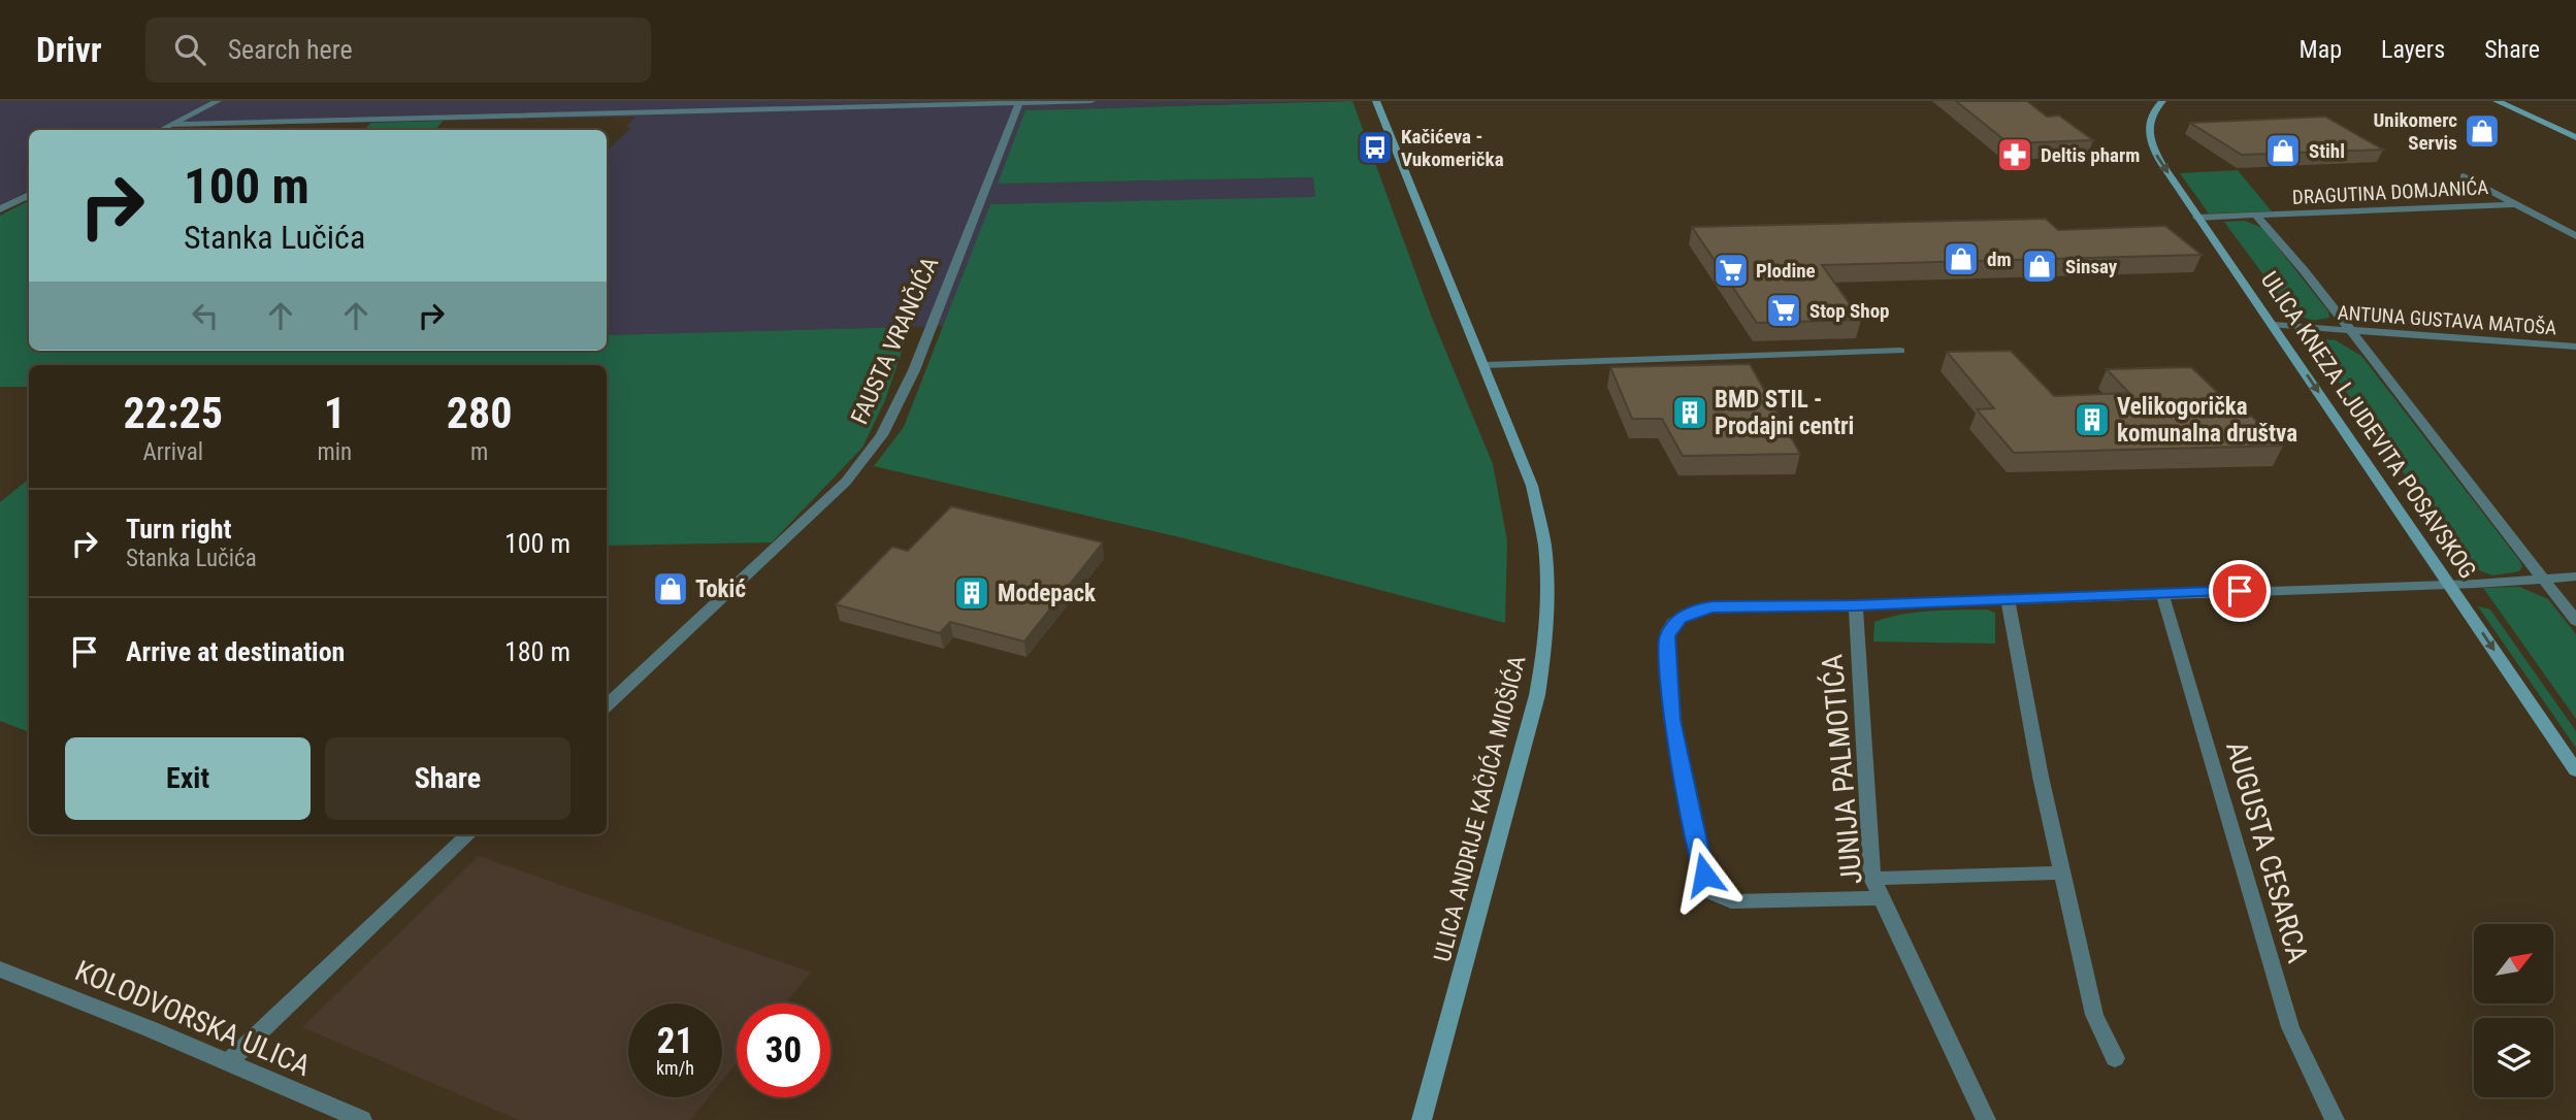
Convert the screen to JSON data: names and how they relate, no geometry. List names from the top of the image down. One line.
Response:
{"streets":{"main road":["ULICA KNEZA LJUDEVITA POSAVSKOG","ULICA ANDRIJE KAČIĆA MIOŠIĆA"],"street":["DRAGUTINA DOMJANIĆA","ANTUNA GUSTAVA MATOŠA","FAUSTA VRANČIĆA","JUNIJA PALMOTIĆA","AUGUSTA CESARCA","KOLODVORSKA ULICA"]},"crossings":[["DRAGUTINA DOMJANIĆA","ULICA KNEZA LJUDEVITA POSAVSKOG"],["ANTUNA GUSTAVA MATOŠA","ULICA KNEZA LJUDEVITA POSAVSKOG"]],"one_way":["ULICA KNEZA LJUDEVITA POSAVSKOG"],"places":{"shop":["Unikomerc Servis","Stihl","dm","Sinsay","Tokić"],"bus stop":["Kačićeva - Vukomerička"],"pharmacy":["Deltis pharm"],"supermarket":["Plodine","Stop Shop"],"building":["BMD STIL - Prodajni centri","Velikogorička komunalna društva","Modepack"]},"north":"top right","page":{"header":"Drivr","search":"Search here","nav":["Map","Layers","Share"],"turn":["100 m","Stanka Lučića"],"eta":["22:25","Arrival","1","min","280","m"],"list":[{"name":"Turn right","note":"Stanka Lučića","value":"100 m"},{"name":"Arrive at destination","value":"180 m"}],"buttons":["Exit","Share"],"speed":"21 km/h","limit":"30"}}
